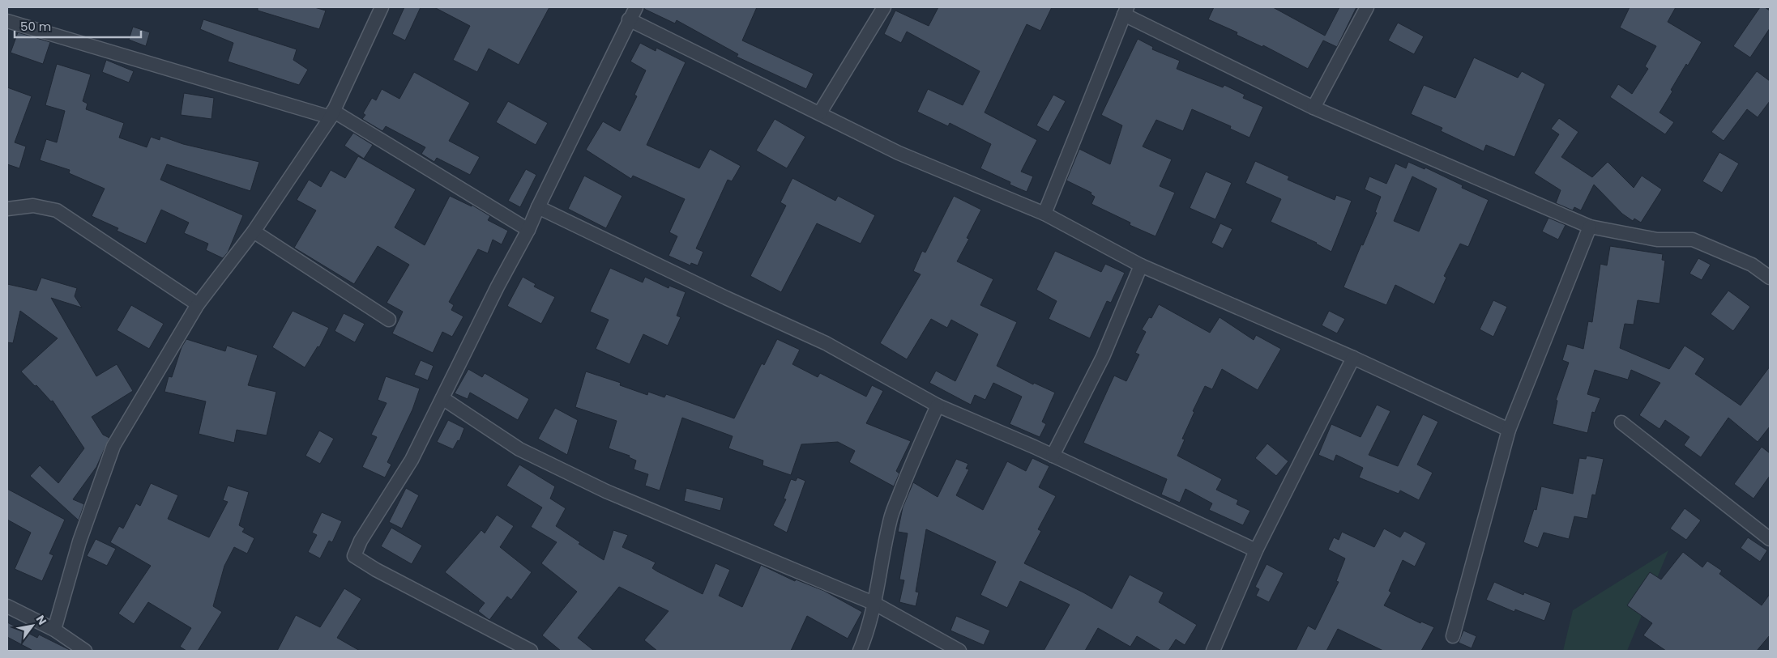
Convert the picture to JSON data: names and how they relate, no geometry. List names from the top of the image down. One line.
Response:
{"scale_bar":"50 m","north":"top right"}
